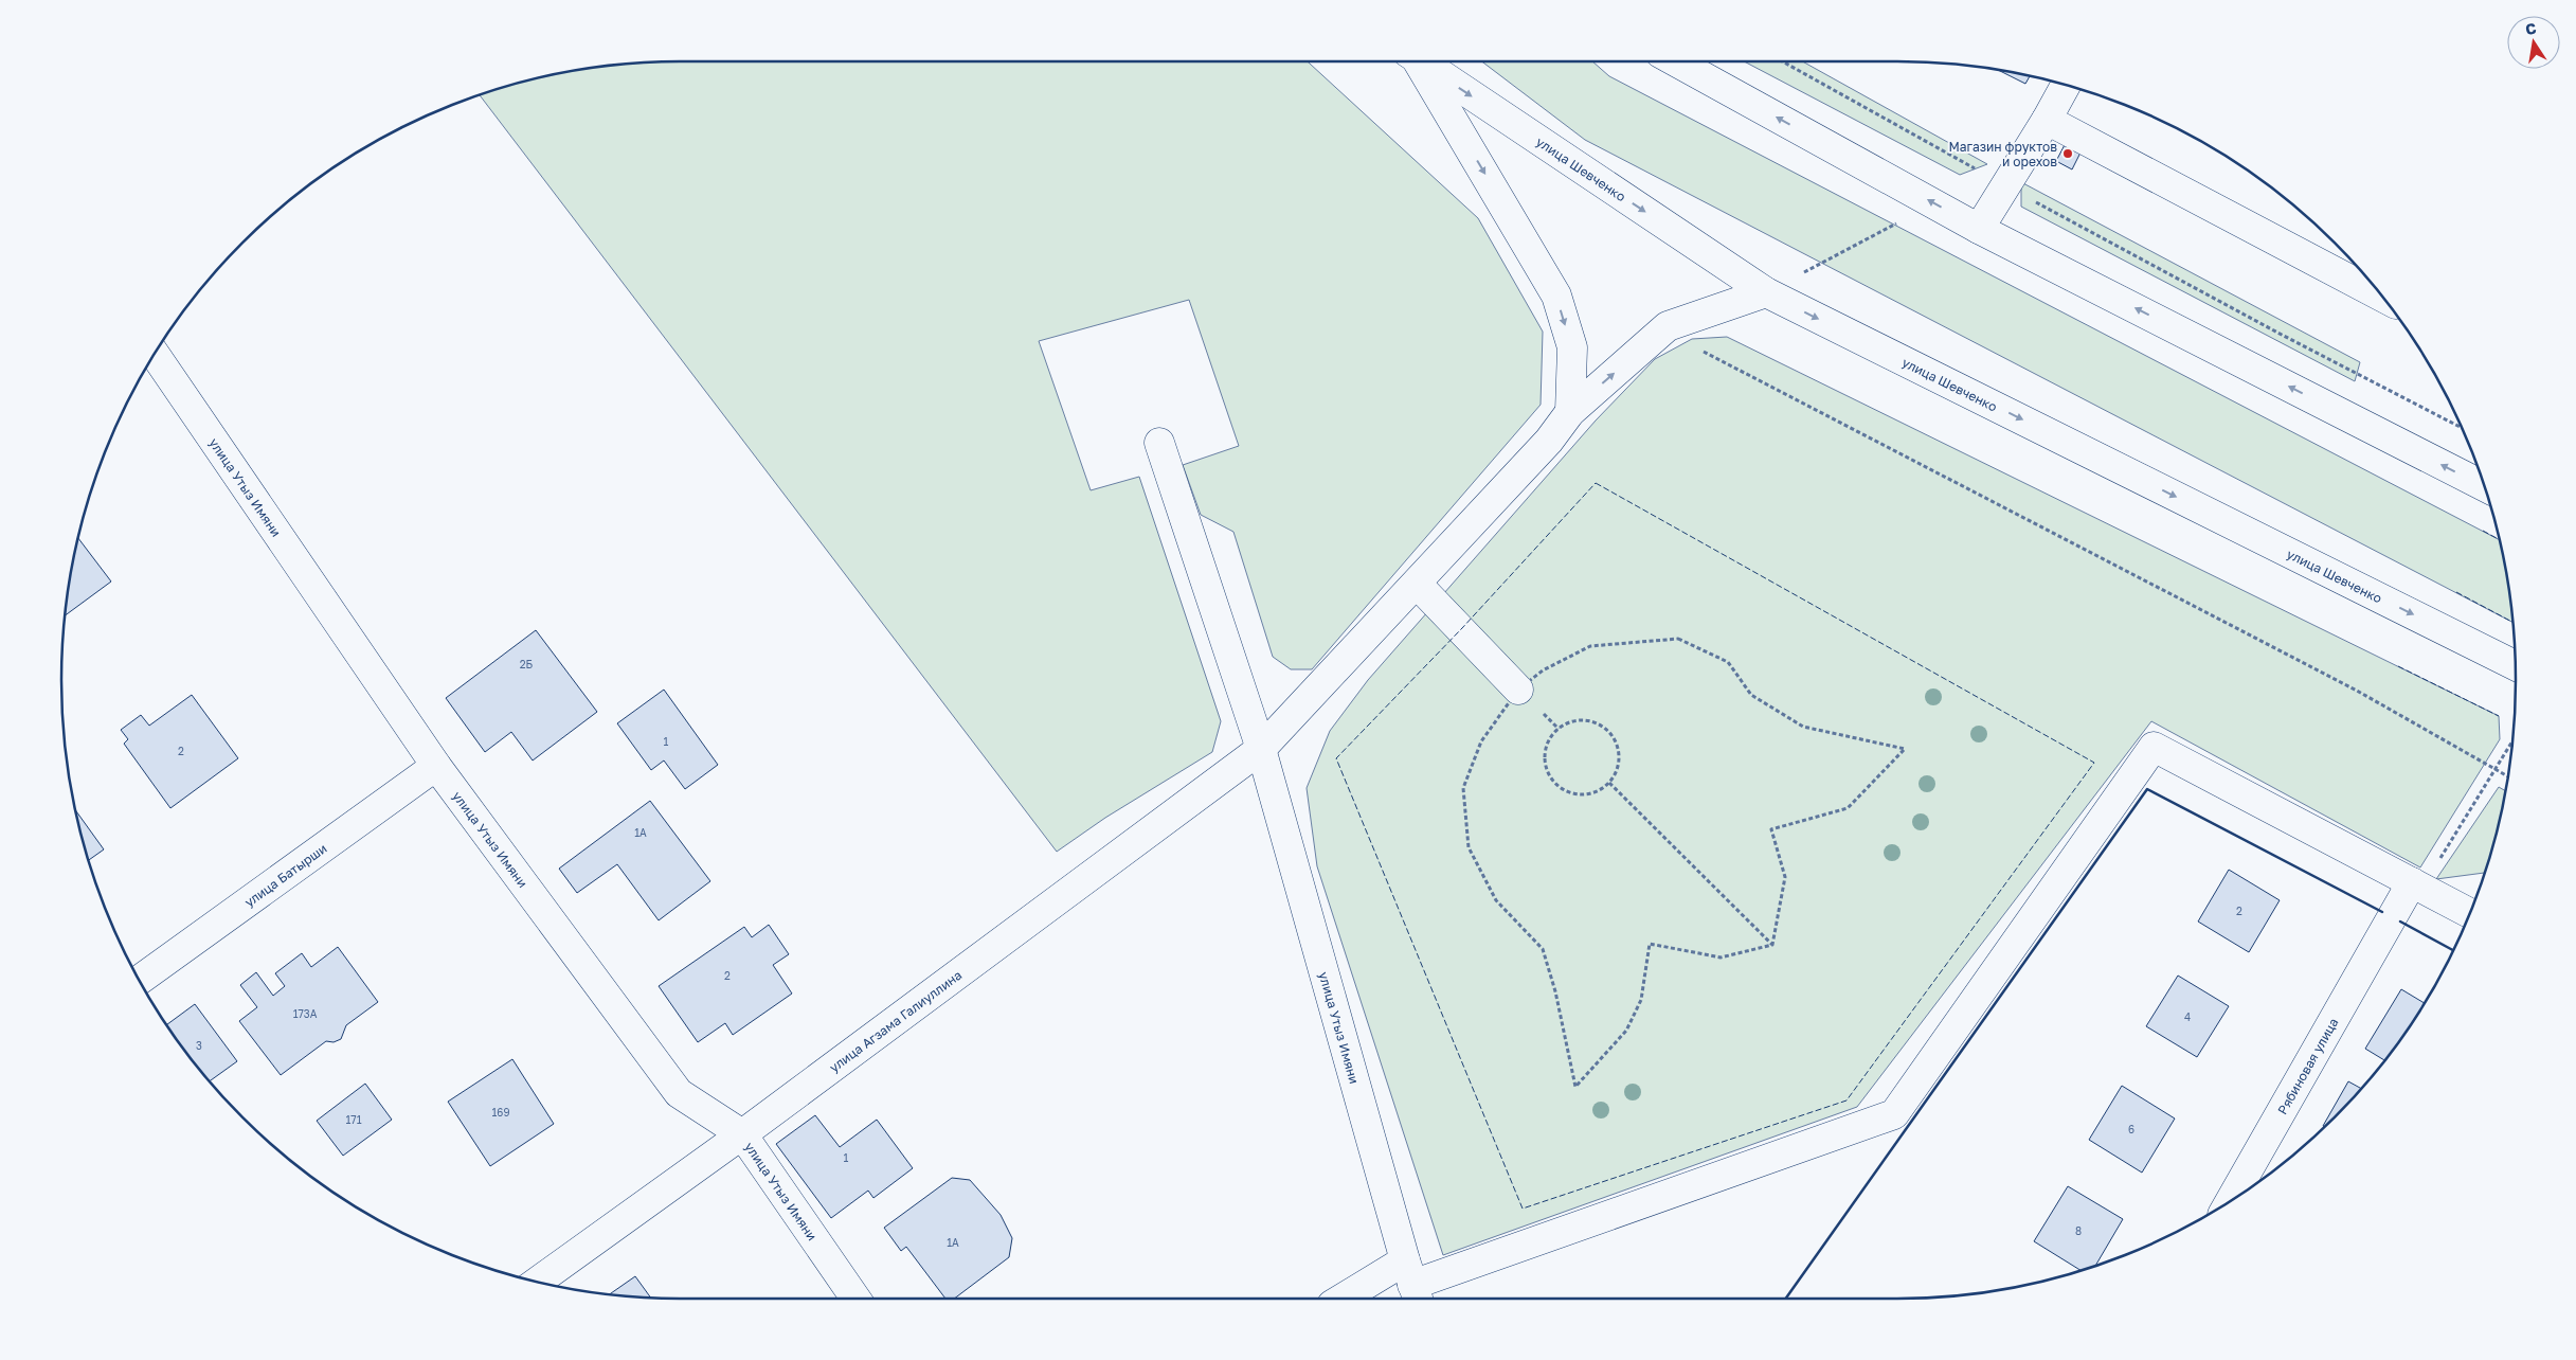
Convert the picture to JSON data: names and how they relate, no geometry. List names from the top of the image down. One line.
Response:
{"streets":{"street":["улица Шевченко","улица Утыз Имяни","улица Батырши","улица Агзама Галиуллина","Рябиновая улица"]},"crossings":[["улица Шевченко","улица Агзама Галиуллина"],["улица Утыз Имяни","улица Батырши"],["улица Утыз Имяни","улица Агзама Галиуллина"]],"places":["Магазин фруктов и орехов"],"house_numbers":["2Б","1","2","1А","2","2","173А","4","3","169","171","6","1","8","1А"],"north":"top"}
